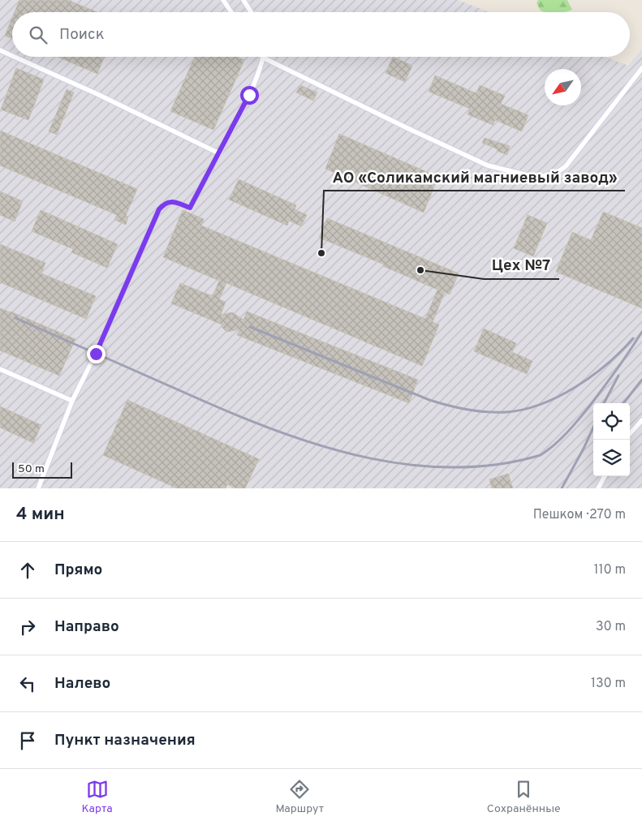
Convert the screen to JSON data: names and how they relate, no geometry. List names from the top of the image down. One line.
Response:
{"places":["АО «Соликамский магниевый завод»","Цех №7"],"scale_bar":"50 m","north":"bottom left","page":{"search":"Поиск","scale":"50 m","heading":["4 мин","Пешком · 270 m"],"list":[["Прямо","110 m"],["Направо","30 m"],["Налево","130 m"],"Пункт назначения"],"nav":["Карта","Маршрут","Сохранённые"]}}
